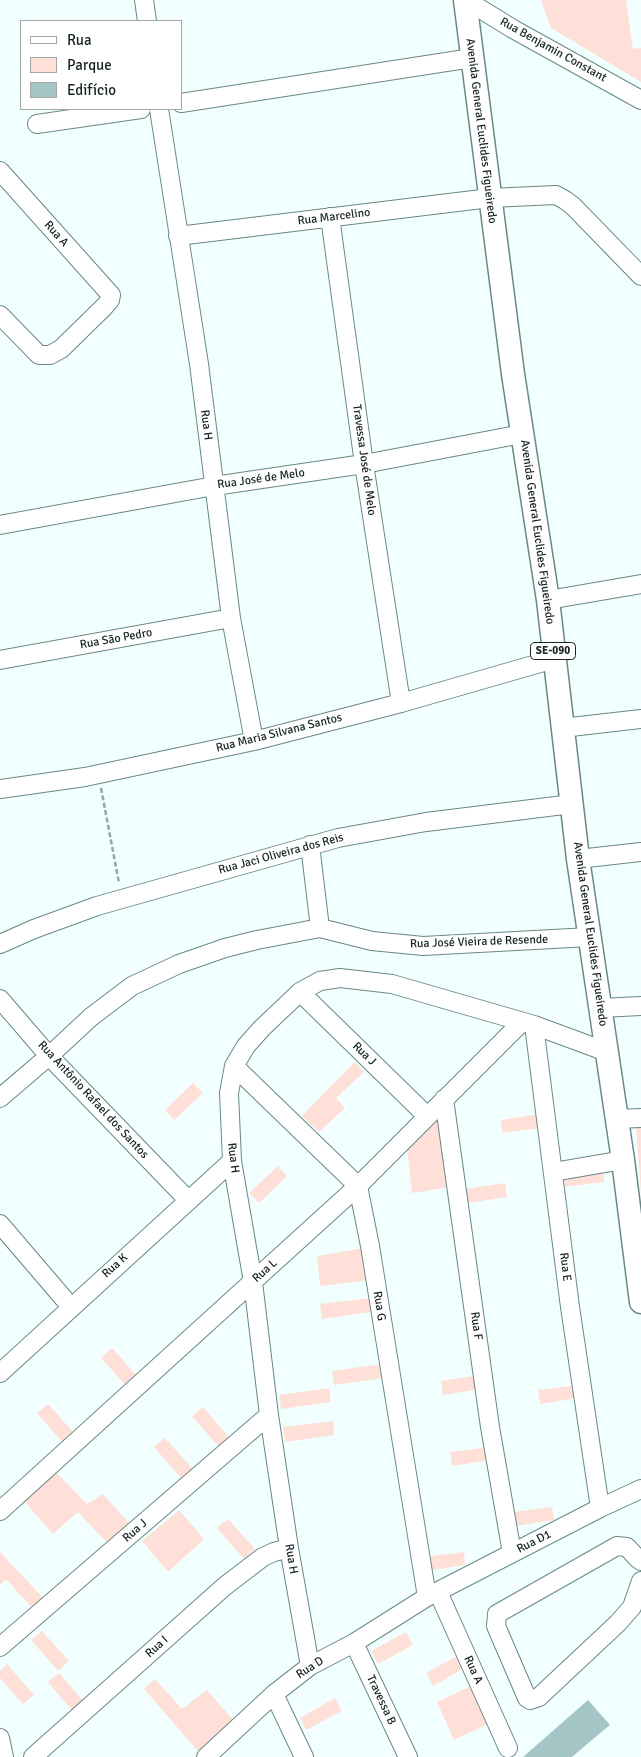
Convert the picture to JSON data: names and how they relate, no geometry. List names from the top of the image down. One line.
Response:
{"streets":{"main road":["Avenida General Euclides Figueiredo","SE-090"],"street":["Rua Benjamin Constant","Rua Marcelino","Rua A","Rua H","Travessa José de Melo","Rua José de Melo","Rua São Pedro","Rua Maria Silvana Santos","Rua Jaci Oliveira dos Reis","Rua José Vieira de Resende","Rua J","Rua Antônio Rafael dos Santos","Rua K","Rua E","Rua L","Rua G","Rua F","Rua D1","Rua I","Rua D","Travessa B"]},"crossings":[["Rua Benjamin Constant","Avenida General Euclides Figueiredo"],["Avenida General Euclides Figueiredo","Rua Marcelino"],["Avenida General Euclides Figueiredo","Rua H"],["Avenida General Euclides Figueiredo","Rua José de Melo"],["Avenida General Euclides Figueiredo","Rua Maria Silvana Santos"],["Avenida General Euclides Figueiredo","Rua Jaci Oliveira dos Reis"],["Avenida General Euclides Figueiredo","Rua José Vieira de Resende"],["Rua Marcelino","Rua H"],["Rua Marcelino","Travessa José de Melo"],["Rua A","Rua G"],["Rua A","Rua D1"],["Rua A","Rua D"],["Rua H","Rua José de Melo"],["Rua H","Rua São Pedro"],["Rua H","Rua Maria Silvana Santos"],["Rua H","Rua J"],["Rua H","Rua K"],["Rua H","Rua E"],["Rua H","Rua L"],["Rua H","Rua I"],["Rua H","Rua D"],["Travessa José de Melo","Rua José de Melo"],["Travessa José de Melo","Rua Maria Silvana Santos"],["Rua José Vieira de Resende","Rua Antônio Rafael dos Santos"],["Rua J","Rua L"],["Rua Antônio Rafael dos Santos","Rua K"],["Rua E","Rua L"],["Rua E","Rua D1"],["Rua L","Rua G"],["Rua L","Rua F"],["Rua G","Rua D1"],["Rua G","Rua D"],["Rua F","Rua D1"],["Rua D1","Rua D"],["Rua D","Travessa B"]],"legend":["Rua","Parque","Edifício"]}
